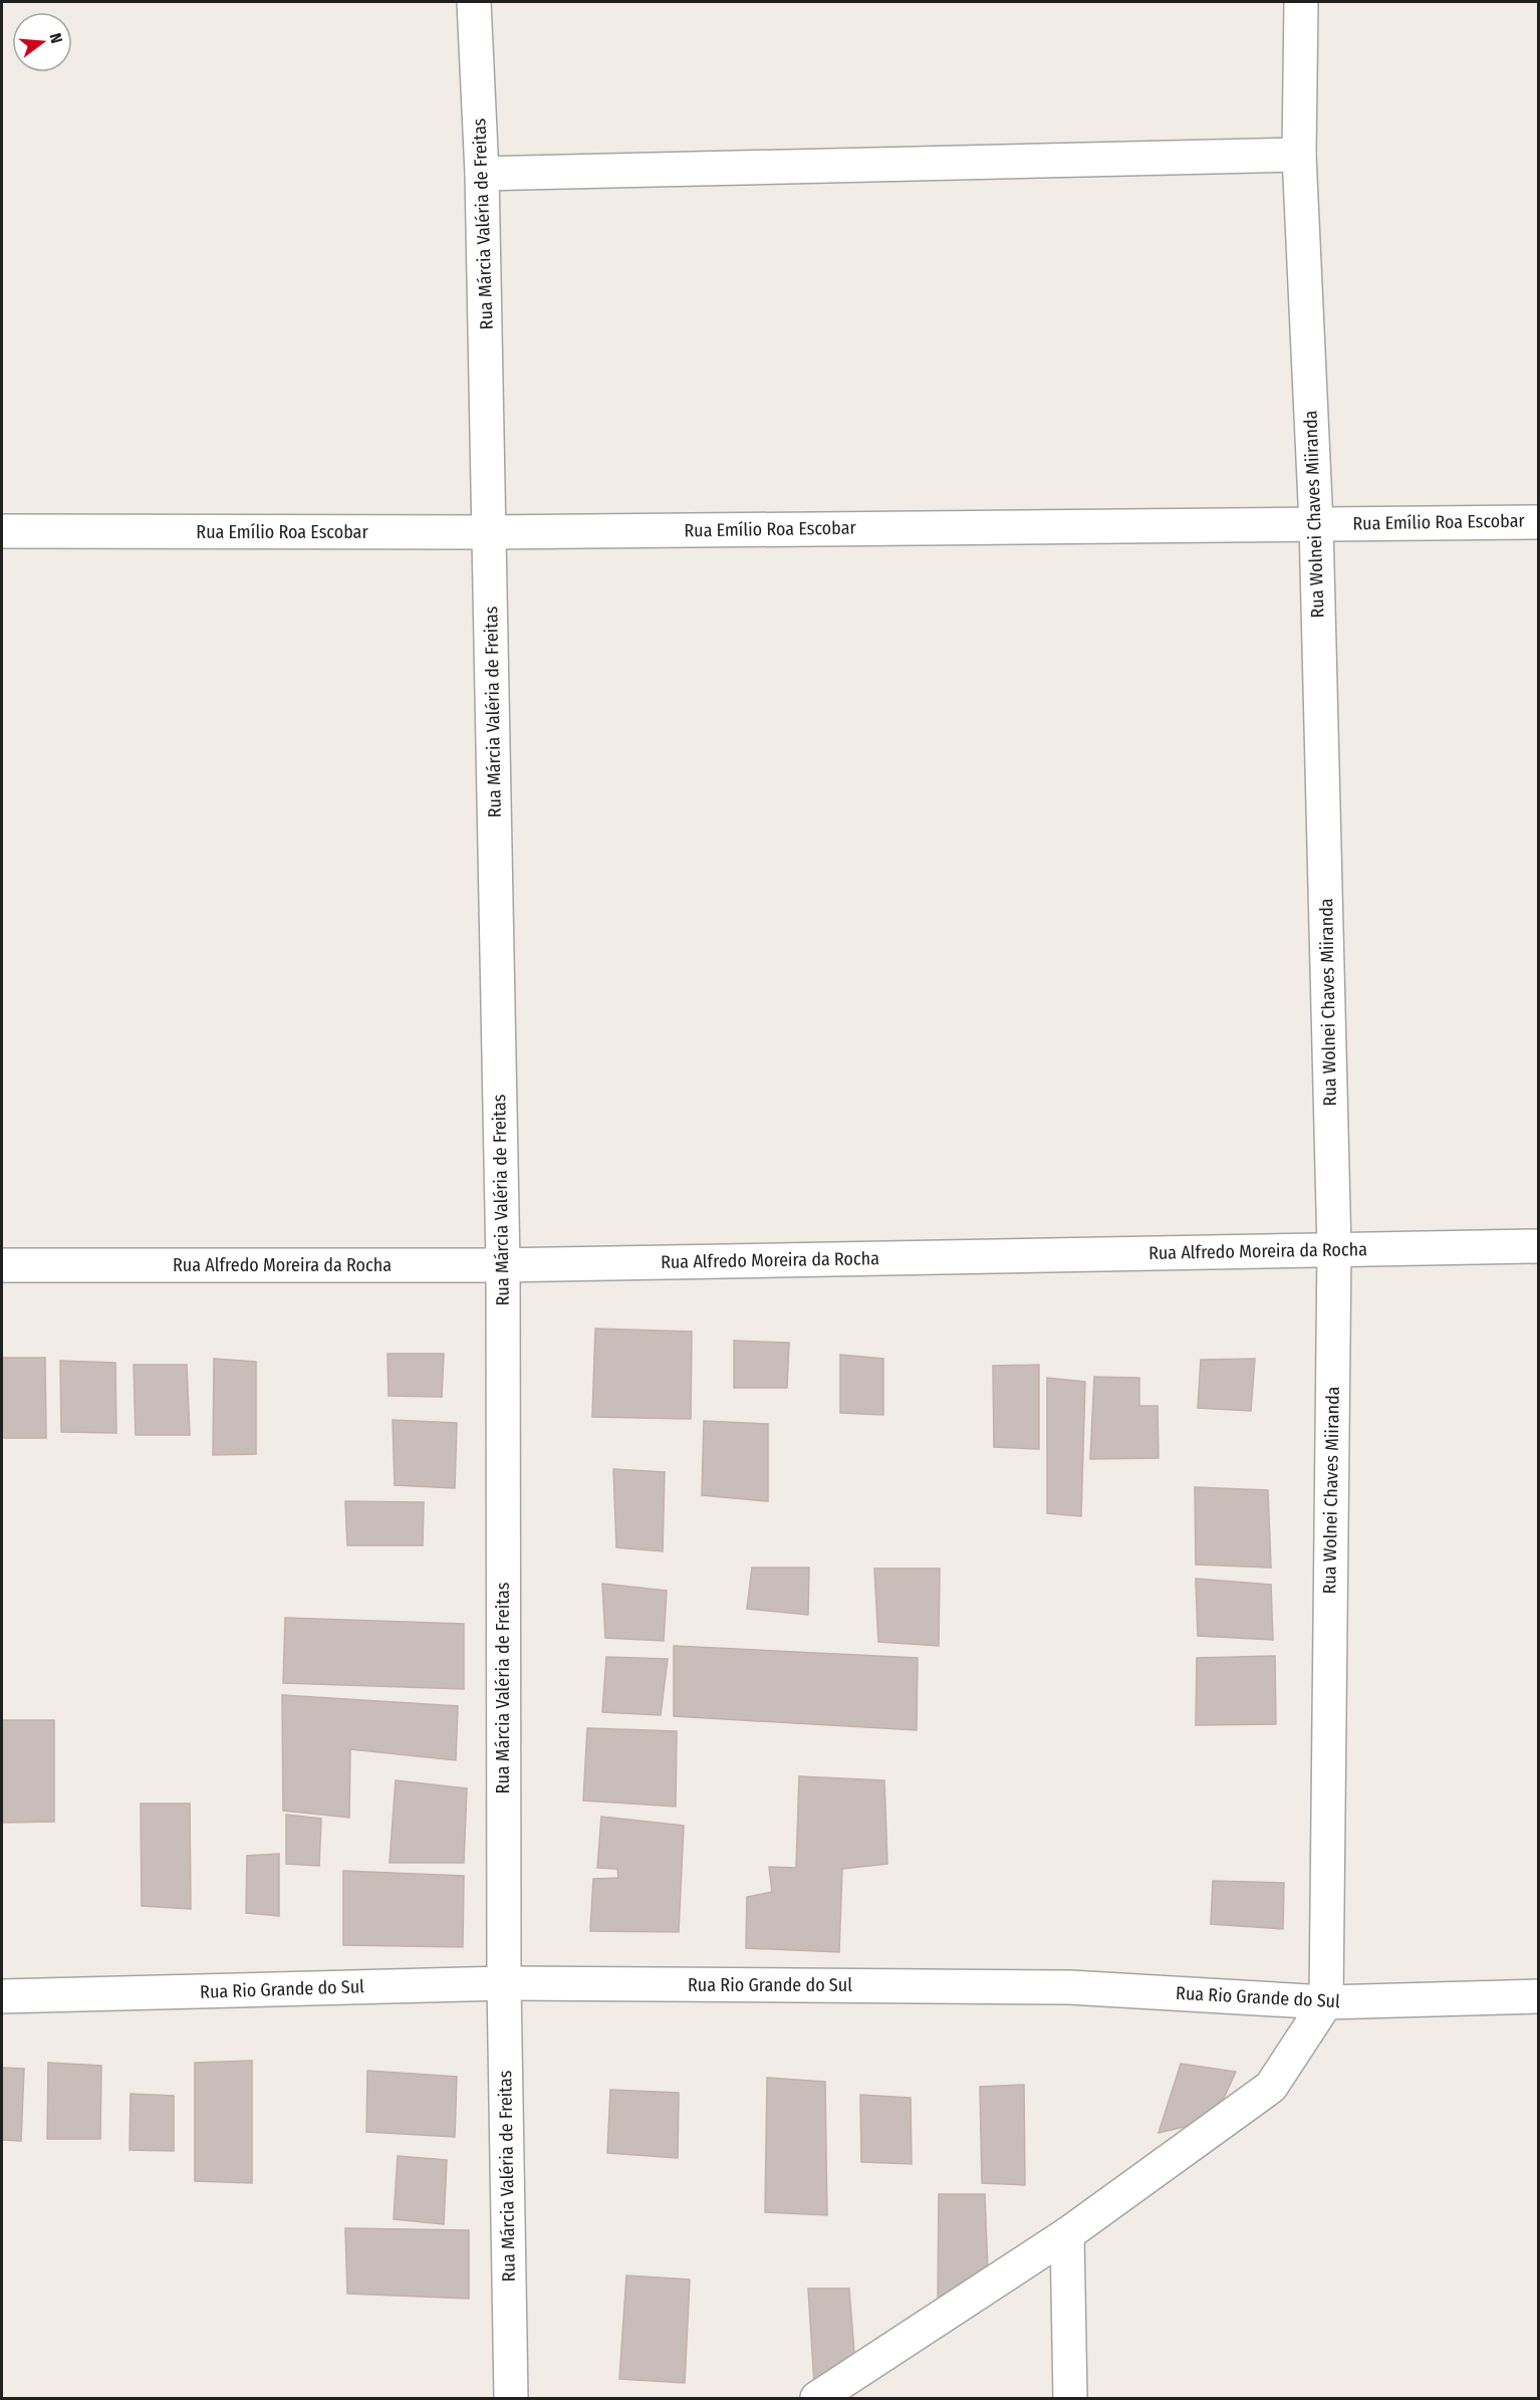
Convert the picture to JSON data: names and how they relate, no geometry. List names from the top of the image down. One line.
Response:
{"streets":{"street":["Rua Márcia Valéria de Freitas","Rua Wolnei Chaves Miiranda","Rua Emílio Roa Escobar","Rua Alfredo Moreira da Rocha","Rua Rio Grande do Sul"]},"crossings":[["Rua Márcia Valéria de Freitas","Rua Emílio Roa Escobar"],["Rua Márcia Valéria de Freitas","Rua Alfredo Moreira da Rocha"],["Rua Márcia Valéria de Freitas","Rua Rio Grande do Sul"],["Rua Wolnei Chaves Miiranda","Rua Emílio Roa Escobar"],["Rua Wolnei Chaves Miiranda","Rua Alfredo Moreira da Rocha"],["Rua Wolnei Chaves Miiranda","Rua Rio Grande do Sul"]],"north":"right"}
